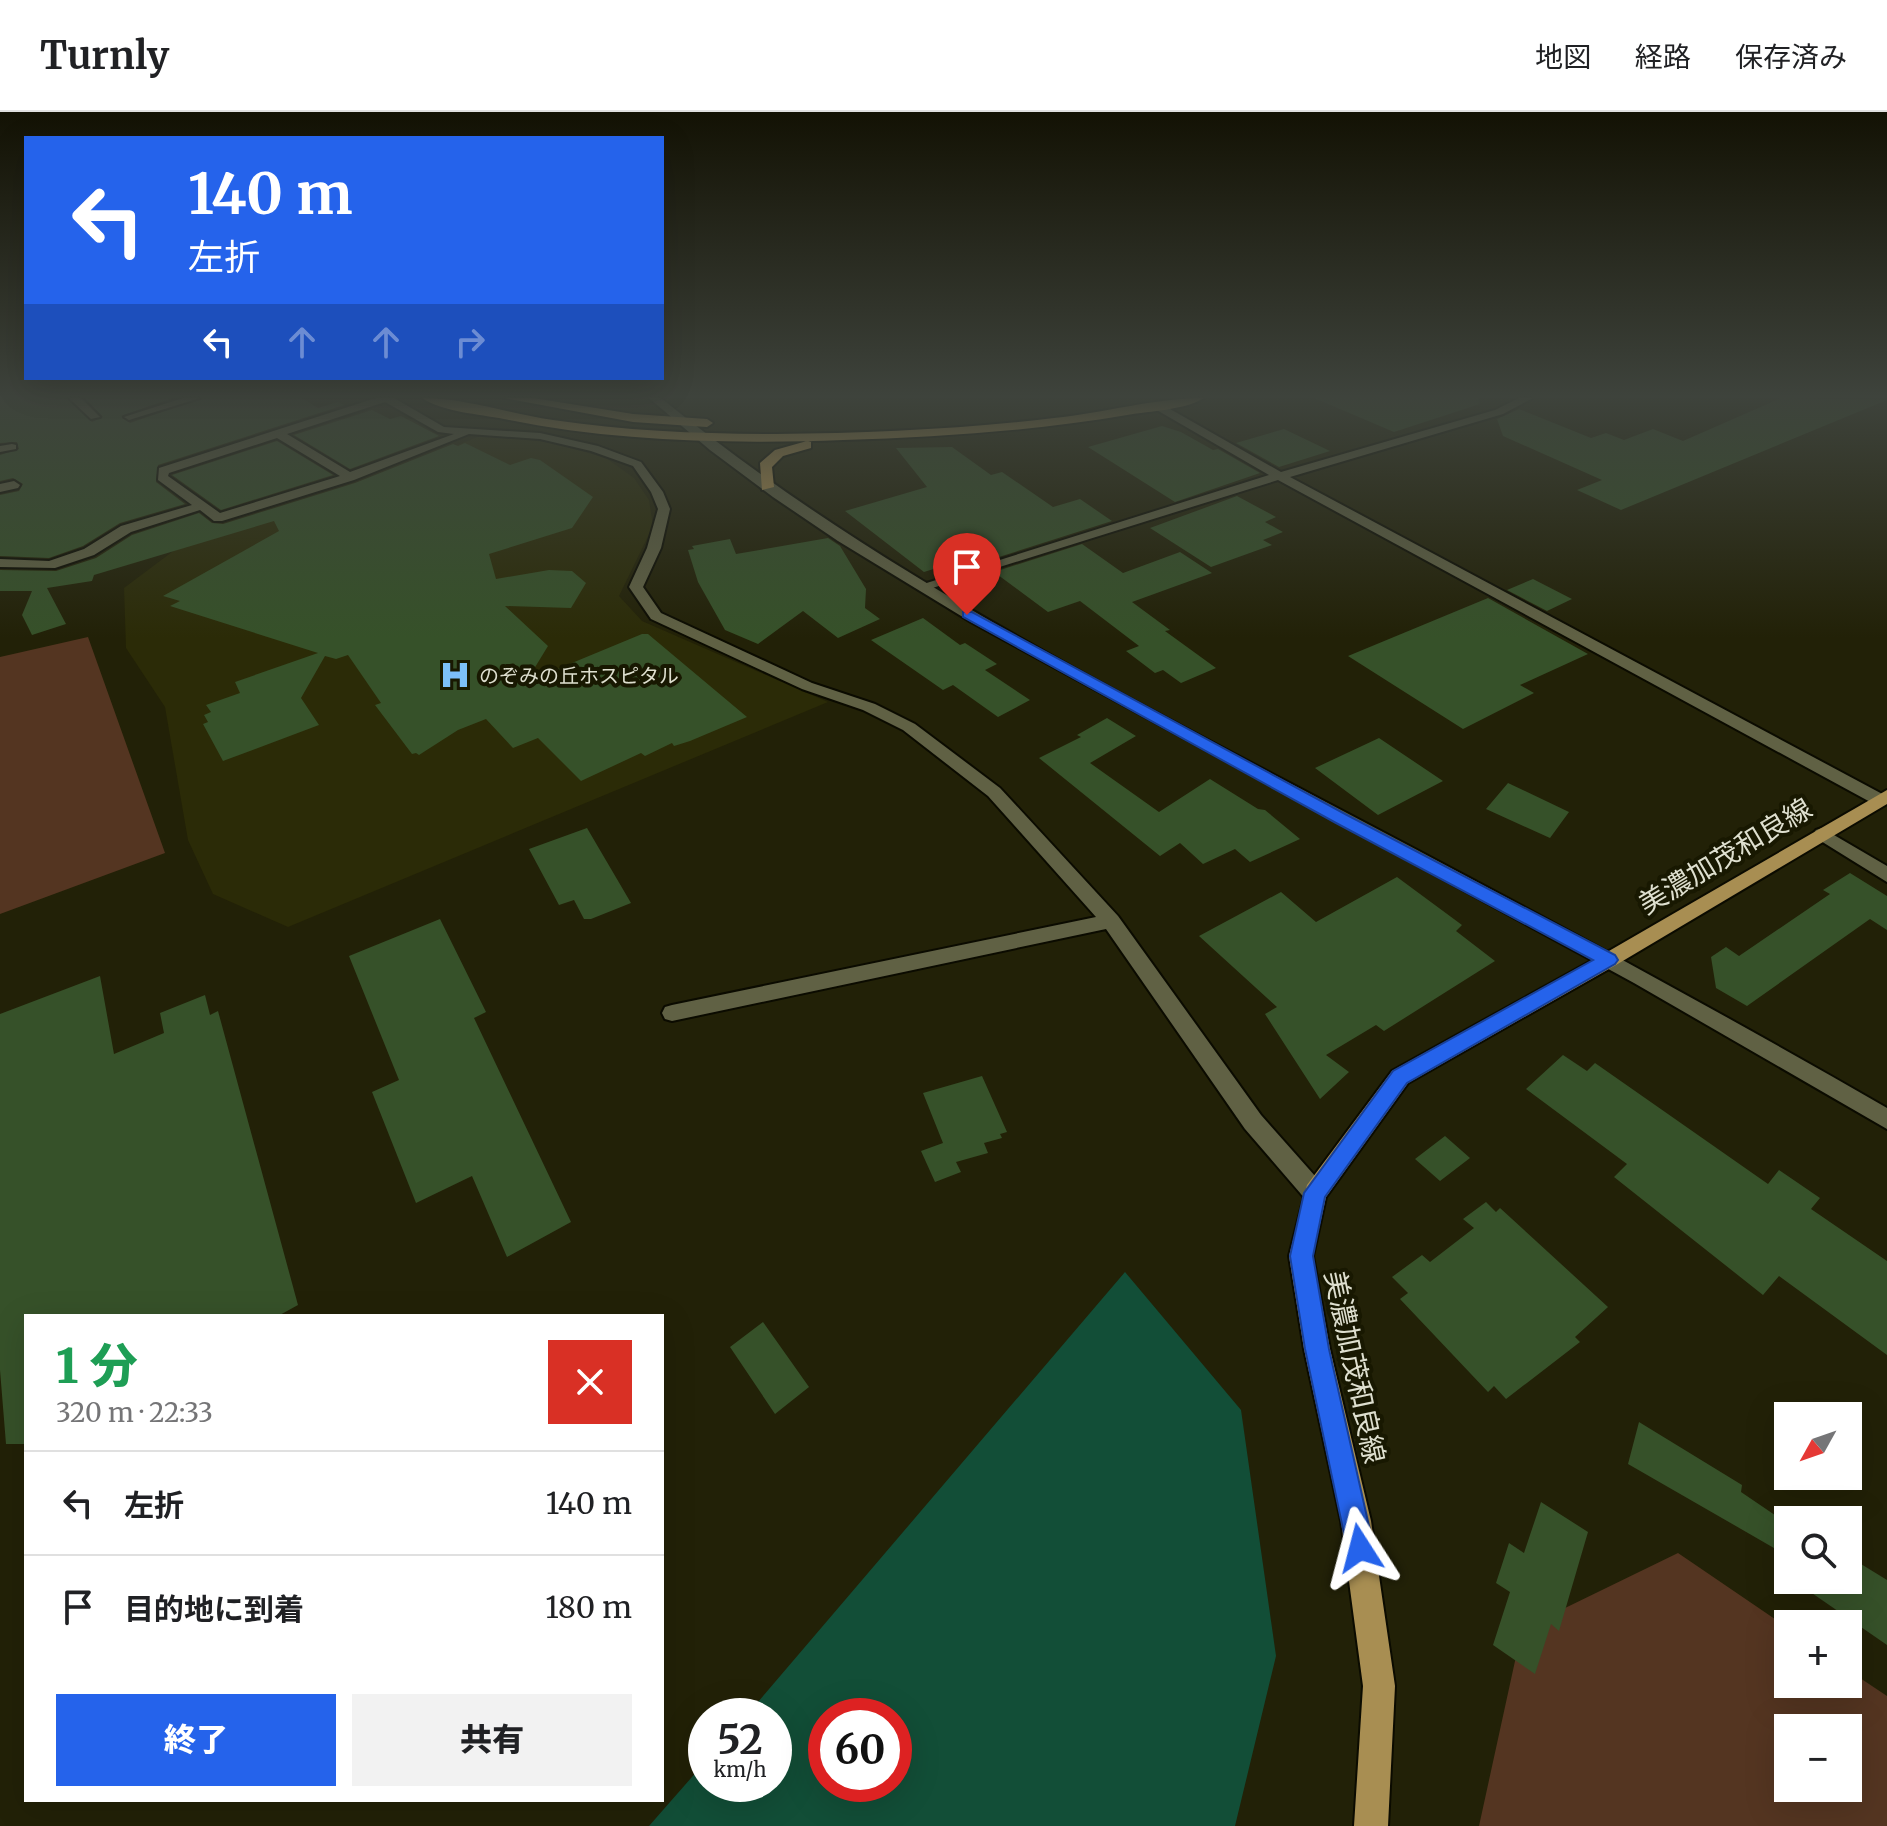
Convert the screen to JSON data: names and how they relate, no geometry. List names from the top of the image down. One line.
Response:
{"streets":{"main road":["美濃加茂和良線"]},"places":{"hospital":["のぞみの丘ホスピタル"]},"north":"bottom left","page":{"header":"Turnly","nav":["地図","経路","保存済み"],"turn":["140 m","左折"],"heading":["1 分","320 m · 22:33"],"map_buttons":["+","−"],"list":[{"name":"左折","value":"140 m"},{"name":"目的地に到着","value":"180 m"}],"buttons":["終了","共有"],"speed":"52 km/h","limit":"60"}}
